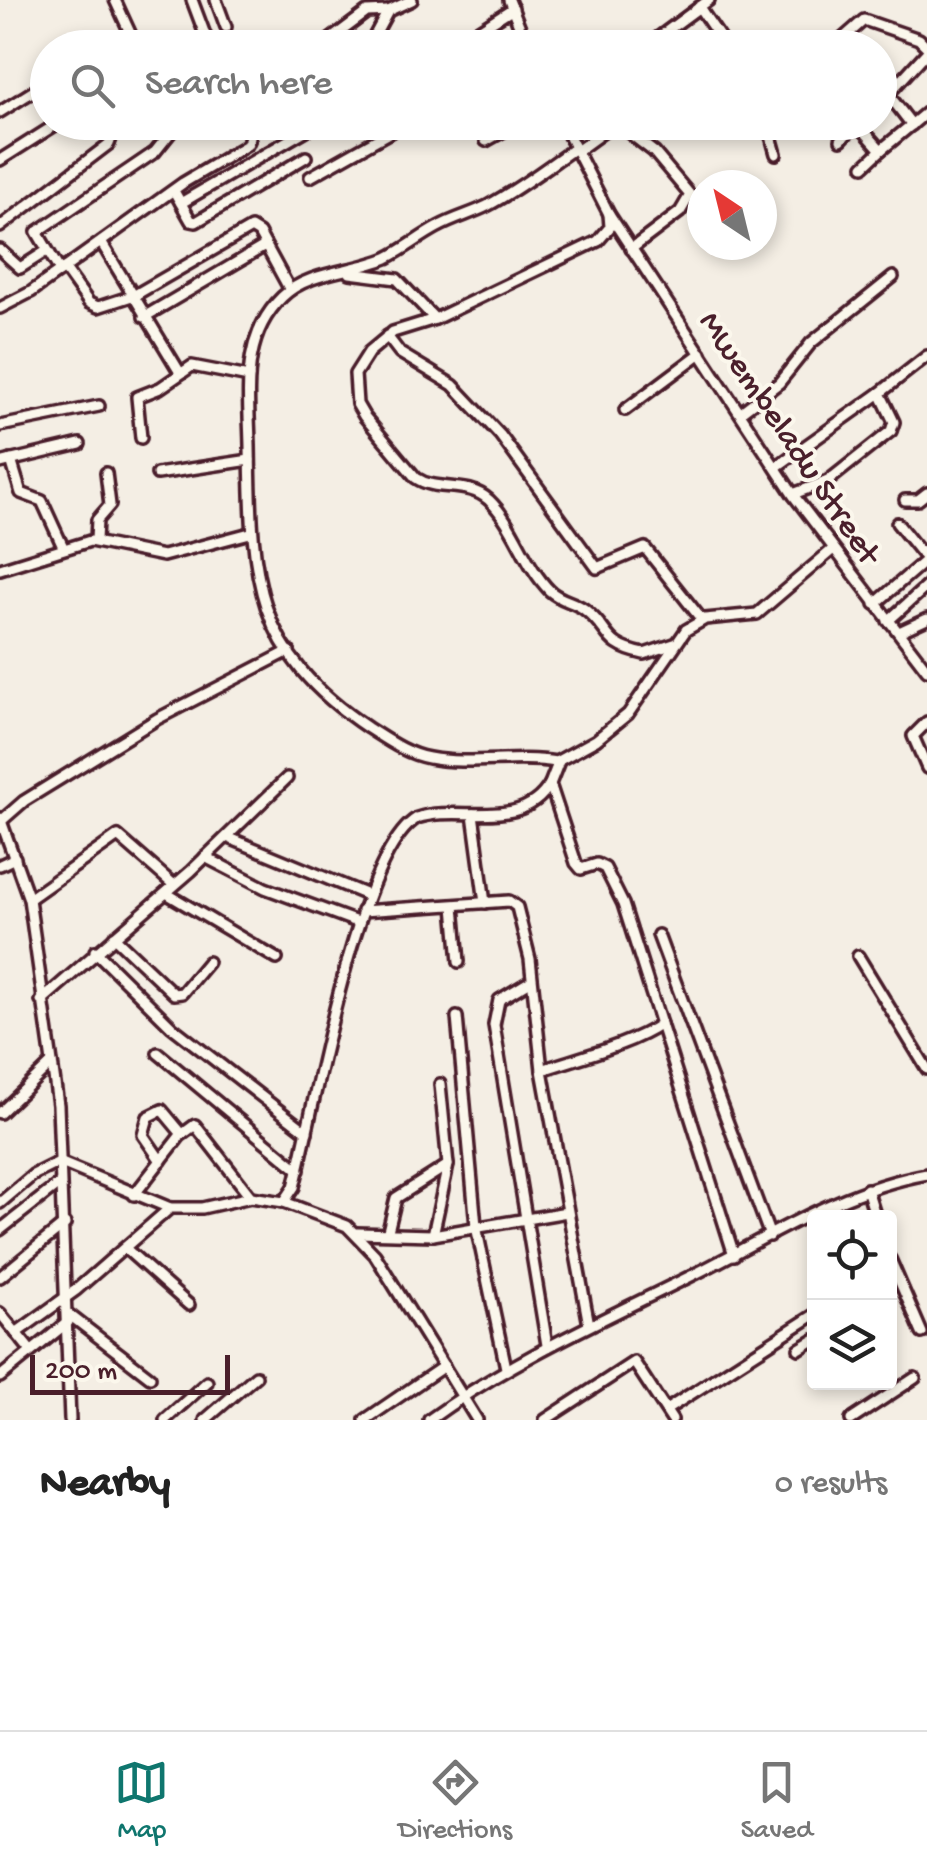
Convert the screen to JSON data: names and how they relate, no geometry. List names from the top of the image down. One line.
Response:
{"streets":{"street":["Mwembeladu Street"]},"scale_bar":"200 m","north":"top left","page":{"search":"Search here","scale":"200 m","heading":["Nearby","0 results"],"nav":["Map","Directions","Saved"]}}
